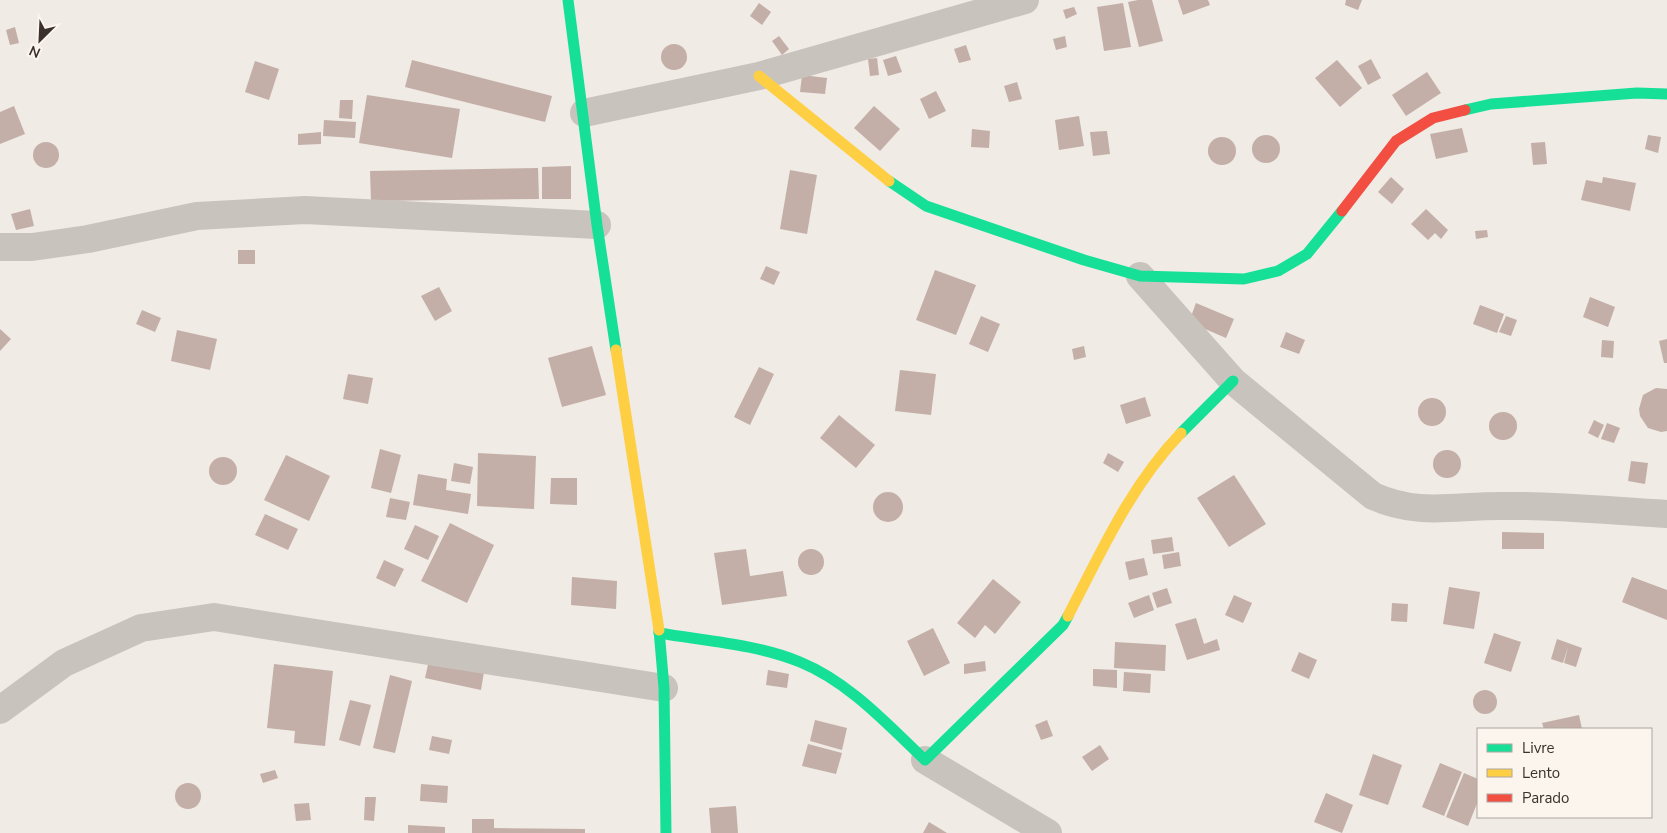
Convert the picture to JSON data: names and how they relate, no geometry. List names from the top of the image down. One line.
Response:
{"legend":["Livre","Lento","Parado"],"north":"bottom left"}
